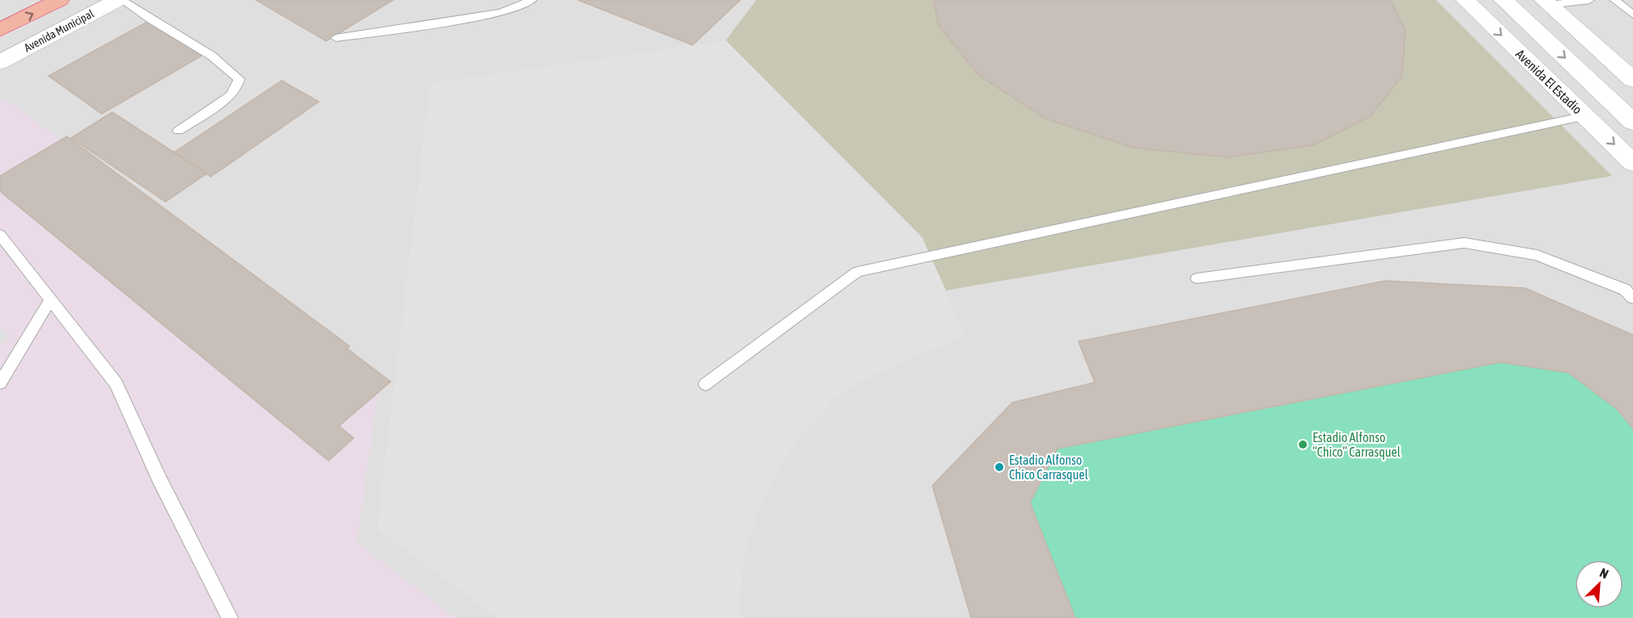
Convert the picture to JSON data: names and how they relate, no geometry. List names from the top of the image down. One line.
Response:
{"streets":{"street":["Avenida Municipal","Avenida El Estadio"]},"one_way":["Avenida El Estadio"],"places":["Estadio Alfonso “Chico” Carrasquel","Estadio Alfonso Chico Carrasquel"],"north":"top right"}
